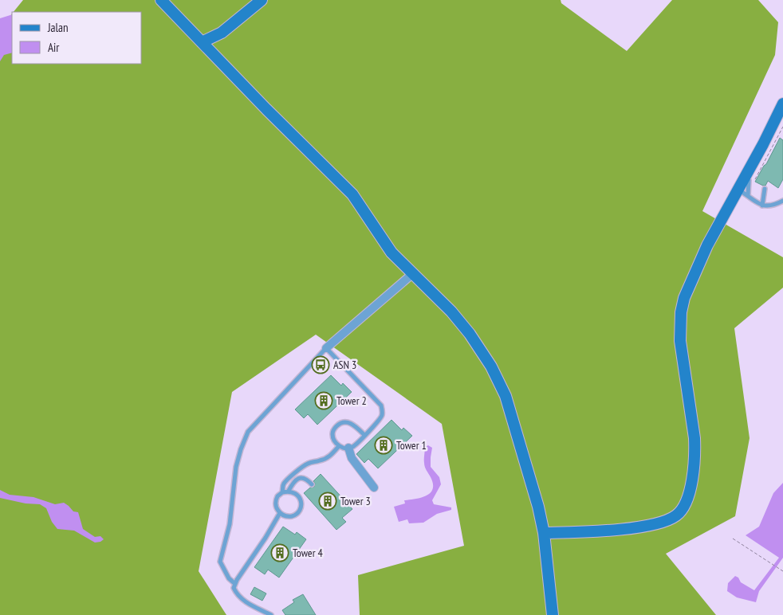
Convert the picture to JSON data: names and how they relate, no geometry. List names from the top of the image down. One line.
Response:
{"places":{"bus stop":["ASN 3"],"building":["Tower 2","Tower 1","Tower 3","Tower 4"]},"legend":["Jalan","Air"]}
